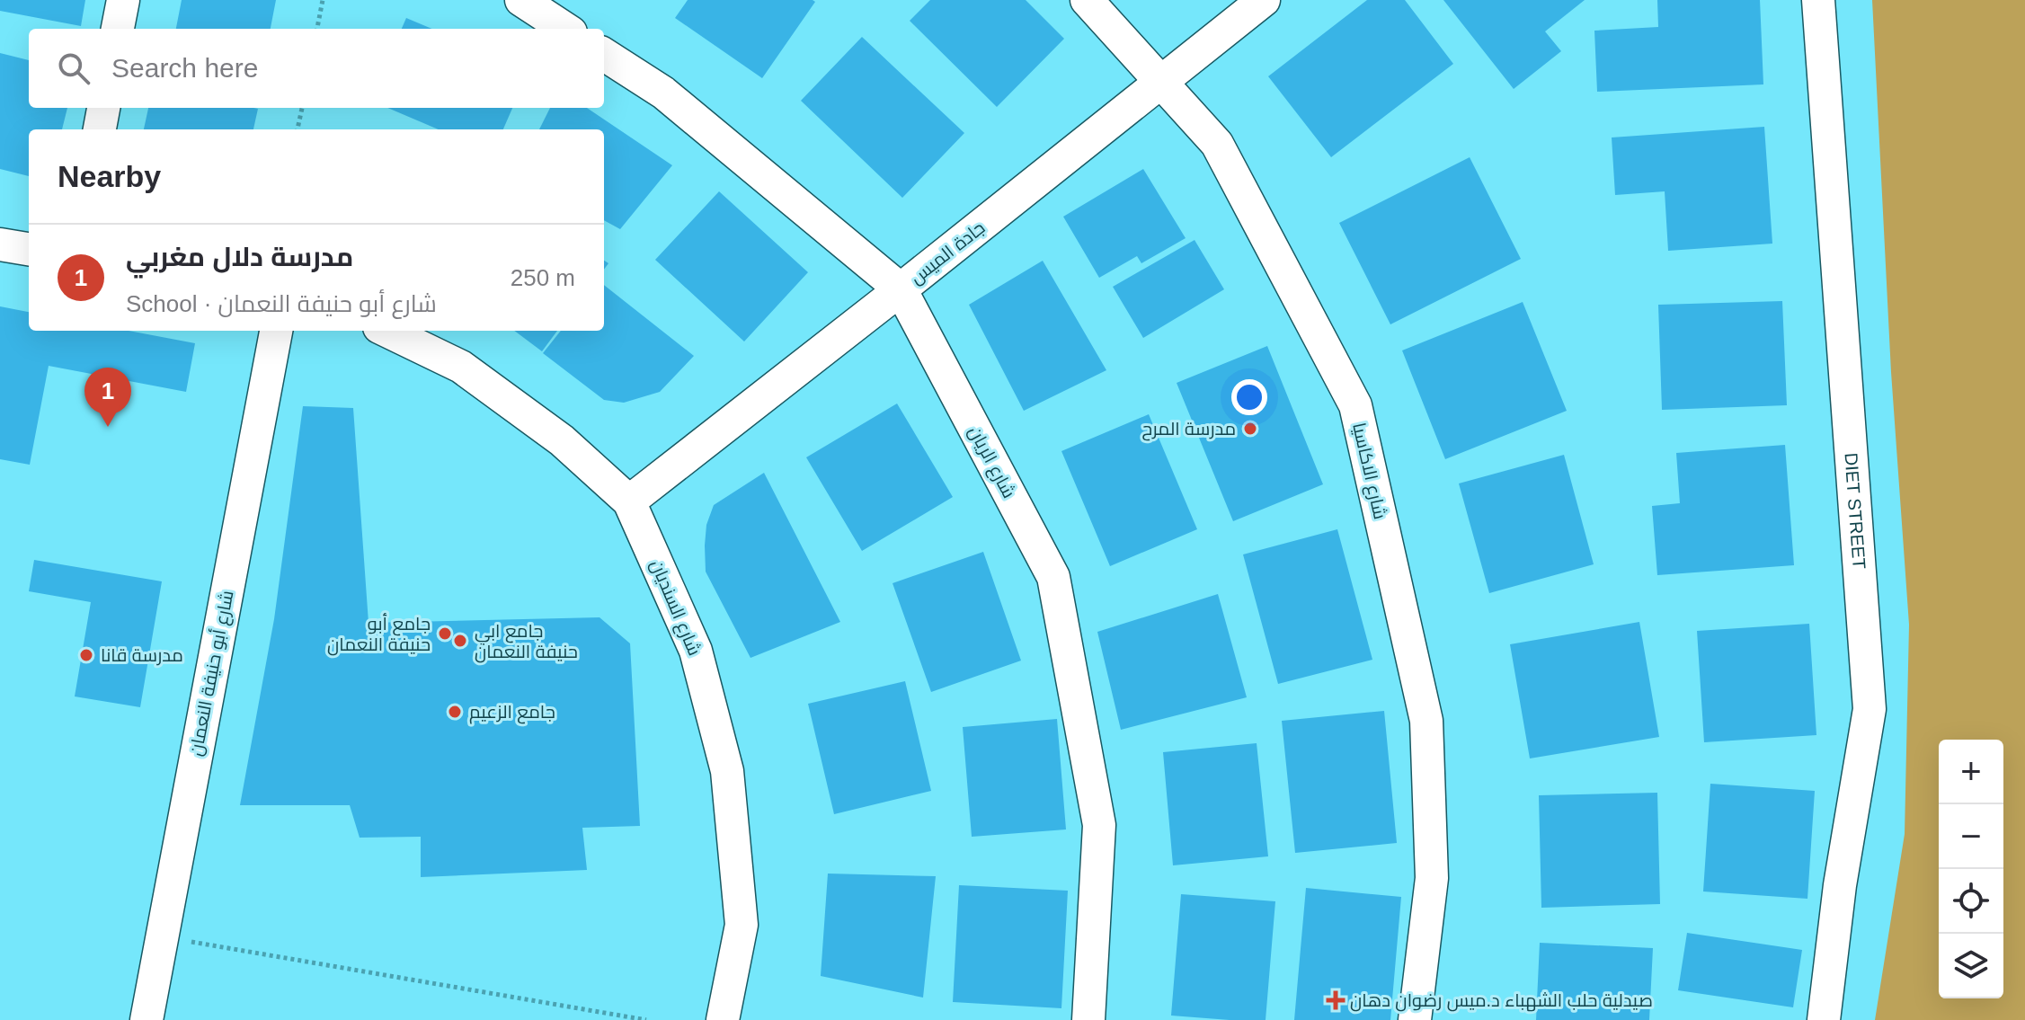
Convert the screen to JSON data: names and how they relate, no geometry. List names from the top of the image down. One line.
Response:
{"streets":{"street":["جادة الميس","شارع الريان","شارع الاكاسيا","DIET STREET","شارع السنديان","شارع أبو حنيفة النعمان"]},"crossings":[["جادة الميس","شارع الريان"],["جادة الميس","شارع الاكاسيا"],["جادة الميس","شارع السنديان"]],"places":{"other":["مدرسة المرح","جامع أبو حنيفة النعمان","جامع ابي حنيفة النعمان","مدرسة قانا","جامع الزعيم"],"health":["صيدلية حلب الشهباء د.ميس رضوان دهان"]},"page":{"search":"Search here","heading":"Nearby","list":[{"mark":"1","name":"مدرسة دلال مغربي","note":"School · شارع أبو حنيفة النعمان","value":"250 m"}],"pins":"1","map_buttons":["+","−"]}}
